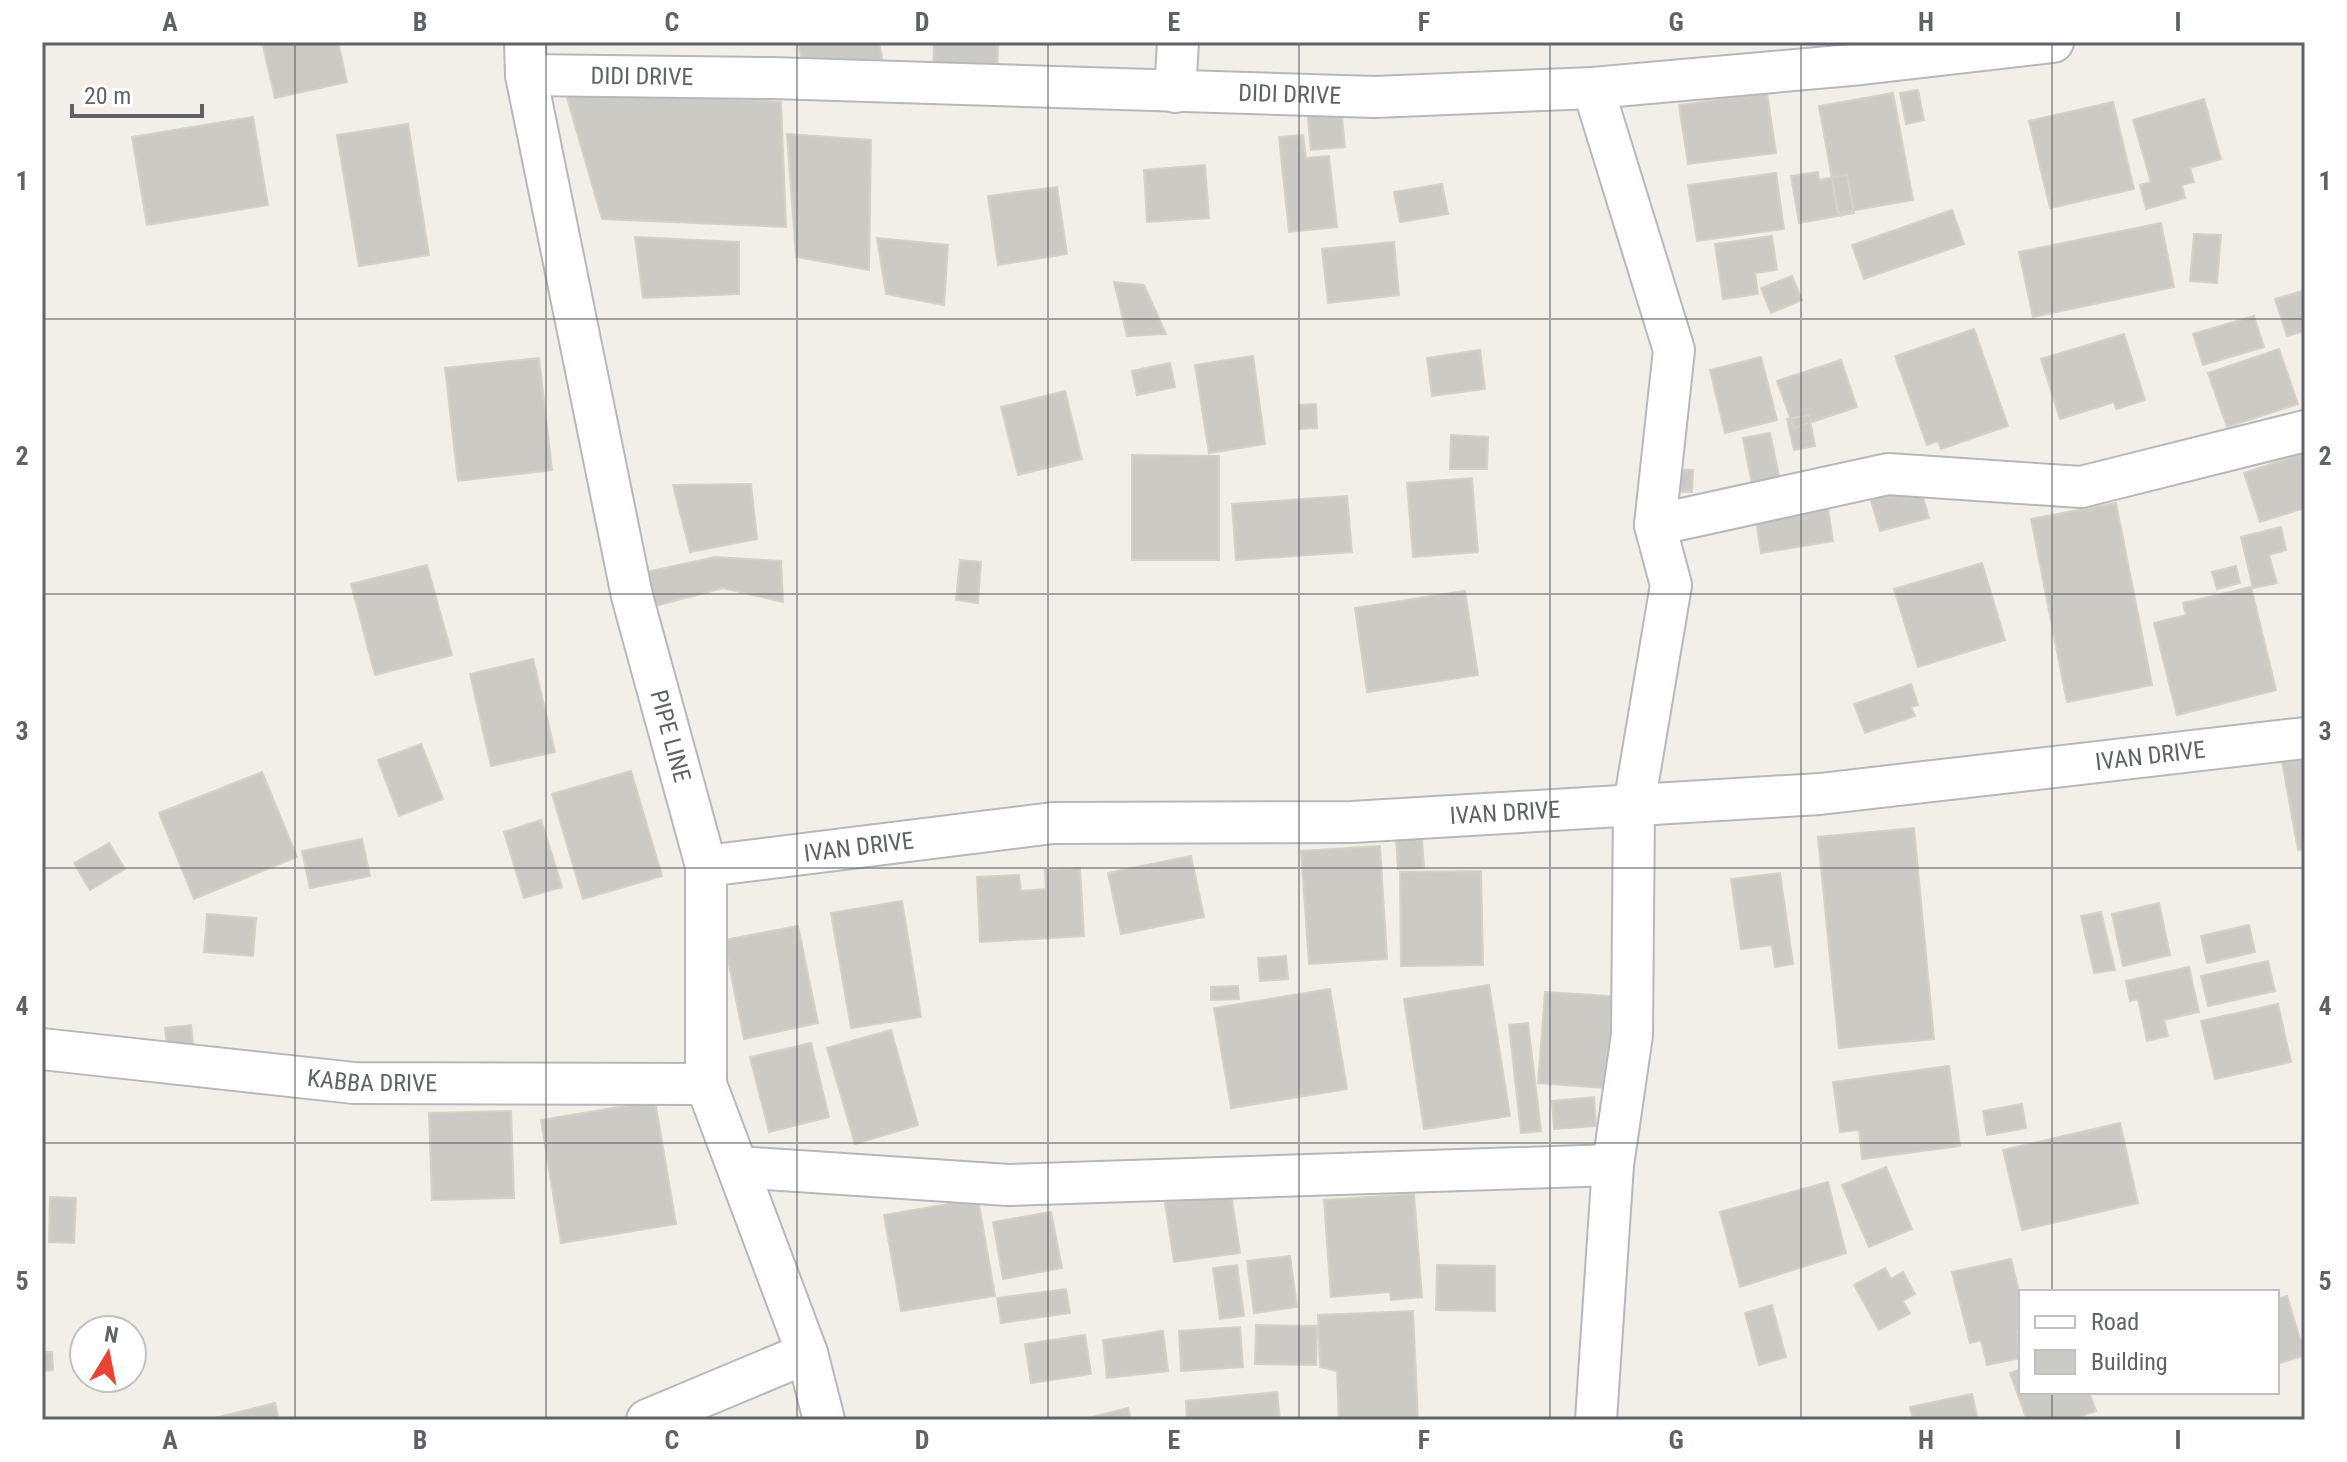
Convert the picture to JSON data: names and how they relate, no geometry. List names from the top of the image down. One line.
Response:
{"streets":{"street":["DIDI DRIVE","PIPE LINE","IVAN DRIVE","KABBA DRIVE"]},"crossings":[["DIDI DRIVE","PIPE LINE"],["PIPE LINE","IVAN DRIVE"],["PIPE LINE","KABBA DRIVE"]],"legend":["Road","Building"],"scale_bar":"20 m","north":"top","grid":{"columns":["A","B","C","D","E","F","G","H","I"],"rows":["1","2","3","4","5"]}}
